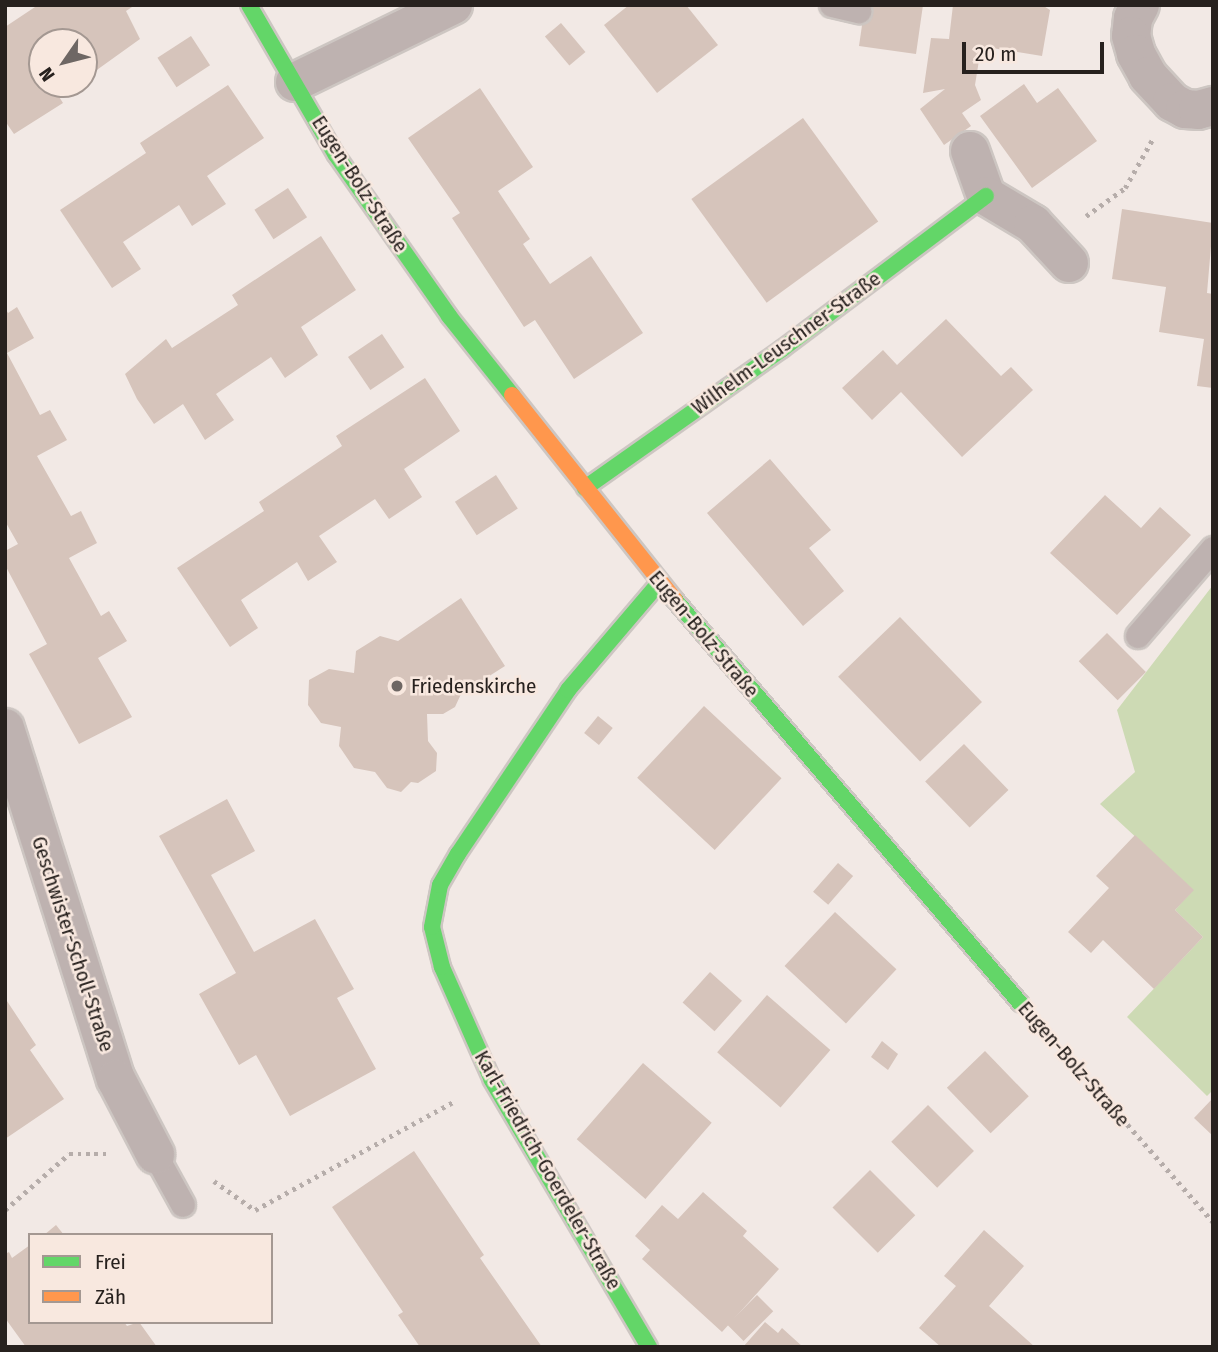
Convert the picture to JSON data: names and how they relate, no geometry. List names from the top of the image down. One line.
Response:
{"streets":{"street":["Eugen-Bolz-Straße","Wilhelm-Leuschner-Straße","Geschwister-Scholl-Straße","Karl-Friedrich-Goerdeler-Straße"]},"crossings":[["Eugen-Bolz-Straße","Wilhelm-Leuschner-Straße"],["Eugen-Bolz-Straße","Karl-Friedrich-Goerdeler-Straße"]],"places":["Friedenskirche"],"legend":["Frei","Zäh"],"scale_bar":"20 m","north":"bottom left"}
